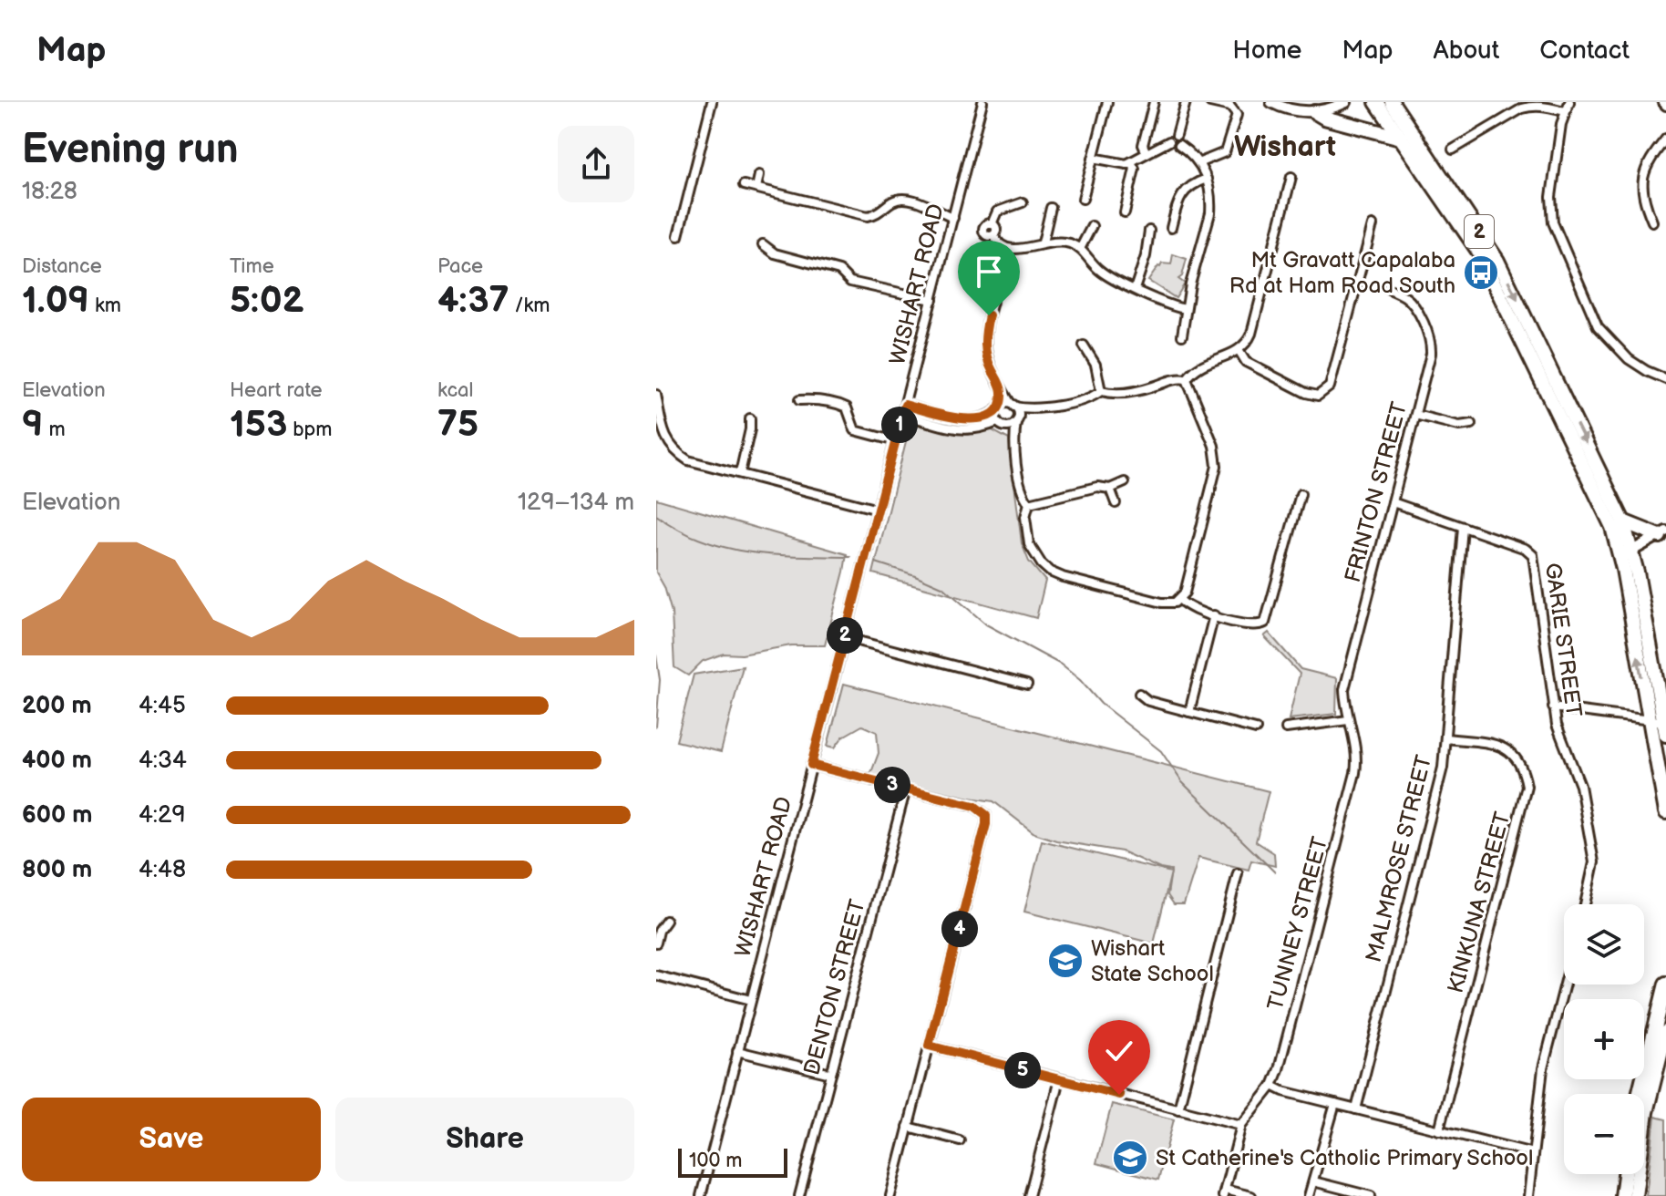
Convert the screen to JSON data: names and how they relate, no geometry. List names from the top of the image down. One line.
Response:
{"streets":{"highway":["2"],"street":["WISHART ROAD","FRINTON STREET","GARIE STREET","MALMROSE STREET","KINKUNA STREET","TUNNEY STREET","DENTON STREET"]},"crossings":[["FRINTON STREET","GARIE STREET"],["FRINTON STREET","TUNNEY STREET"],["GARIE STREET","MALMROSE STREET"],["MALMROSE STREET","KINKUNA STREET"]],"districts":["Wishart"],"places":{"bus stop":["Mt Gravatt Capalaba Rd at Ham Road South"],"school or university":["Wishart State School","St Catherine's Catholic Primary School"]},"scale_bar":"100 m","page":{"header":"Map","nav":["Home","Map","About","Contact"],"heading":["Evening run","18:28"],"stats":[["Distance","1.09 km"],["Time","5:02"],["Pace","4:37 /km"],["Elevation","9 m"],["Heart rate","153 bpm"],["kcal","75"]],"pins":["1","2","3","4","5"],"chart":["Elevation","129–134 m"],"list":[{"name":"200 m","note":"4:45"},{"name":"400 m","note":"4:34"},{"name":"600 m","note":"4:29"},{"name":"800 m","note":"4:48"}],"map_buttons":["+","−"],"buttons":["Save","Share"],"scale":"100 m"}}
